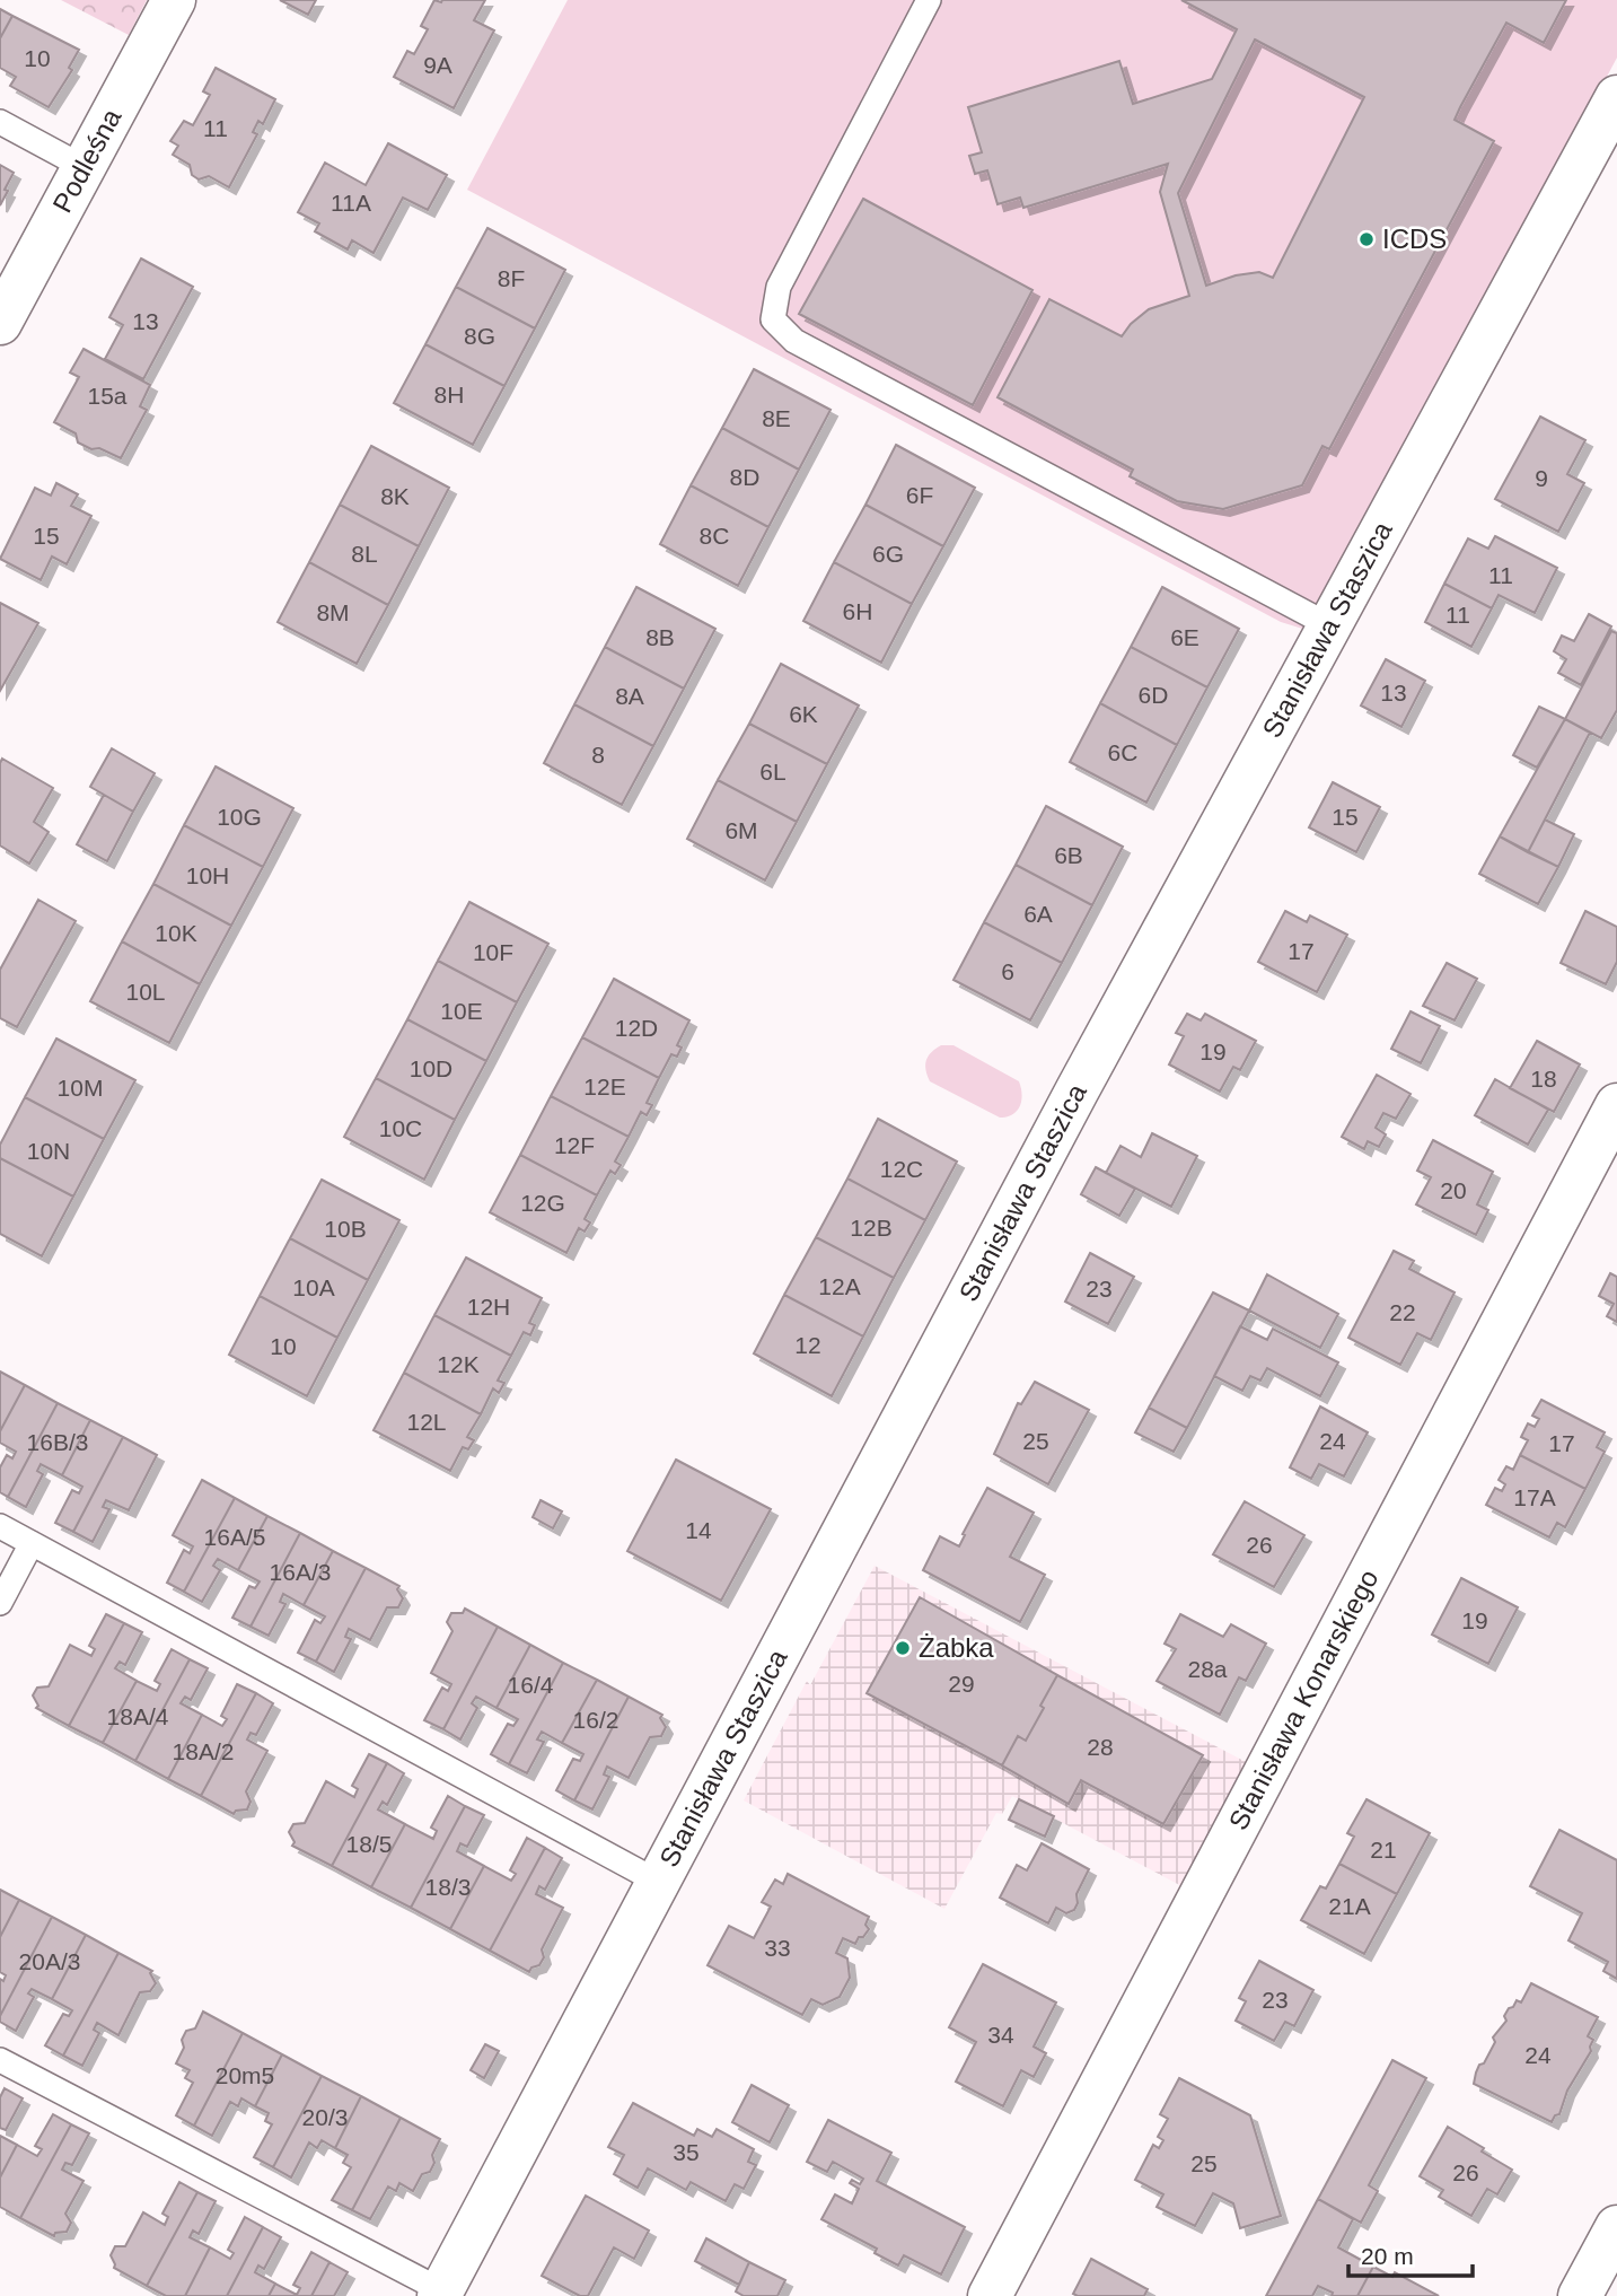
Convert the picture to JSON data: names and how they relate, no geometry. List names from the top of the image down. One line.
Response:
{"streets":{"street":["Podleśna","Stanisława Staszica","Stanisława Konarskiego"]},"places":["ICDS","Żabka"],"house_numbers":["10","9A","11","11A","8F","13","8G","8H","15a","8E","8D","9","6F","8K","15","8C","8L","6G","11","6H","8M","11","8B","6E","13","6D","8A","6K","6C","8","6L","10G","15","6M","6B","10H","6A","10K","17","10F","6","10L","10E","12D","19","10D","18","12E","10M","10C","12F","10N","12C","20","12G","12B","10B","12A","10A","23","12H","22","12","10","12K","12L","25","24","16B/3","17","17A","14","16A/5","26","16A/3","19","28a","29","16/4","18A/4","16/2","28","18A/2","18/5","21","18/3","21A","33","20A/3","23","34","24","20m5","20/3","35","25","26"],"scale_bar":"20 m"}
